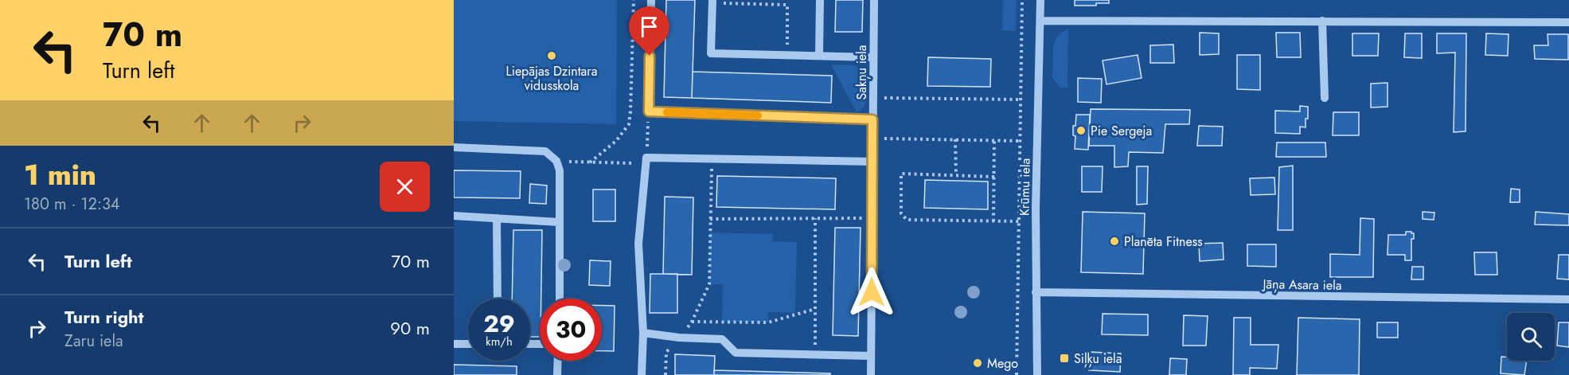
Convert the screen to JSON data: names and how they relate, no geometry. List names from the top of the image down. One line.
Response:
{"streets":{"street":["Sakņu iela","Krūmu iela","Jāņa Asara iela"]},"crossings":[["Krūmu iela","Jāņa Asara iela"]],"places":{"other":["Liepājas Dzintara vidusskola","Pie Sergeja","Planēta Fitness","Mego"],"transit":["Siļķu iela"]},"page":{"turn":["70 m","Turn left"],"heading":["1 min","180 m · 12:34"],"list":[{"name":"Turn left","value":"70 m"},{"name":"Turn right","note":"Zaru iela","value":"90 m"}],"speed":"29 km/h","limit":"30"}}
